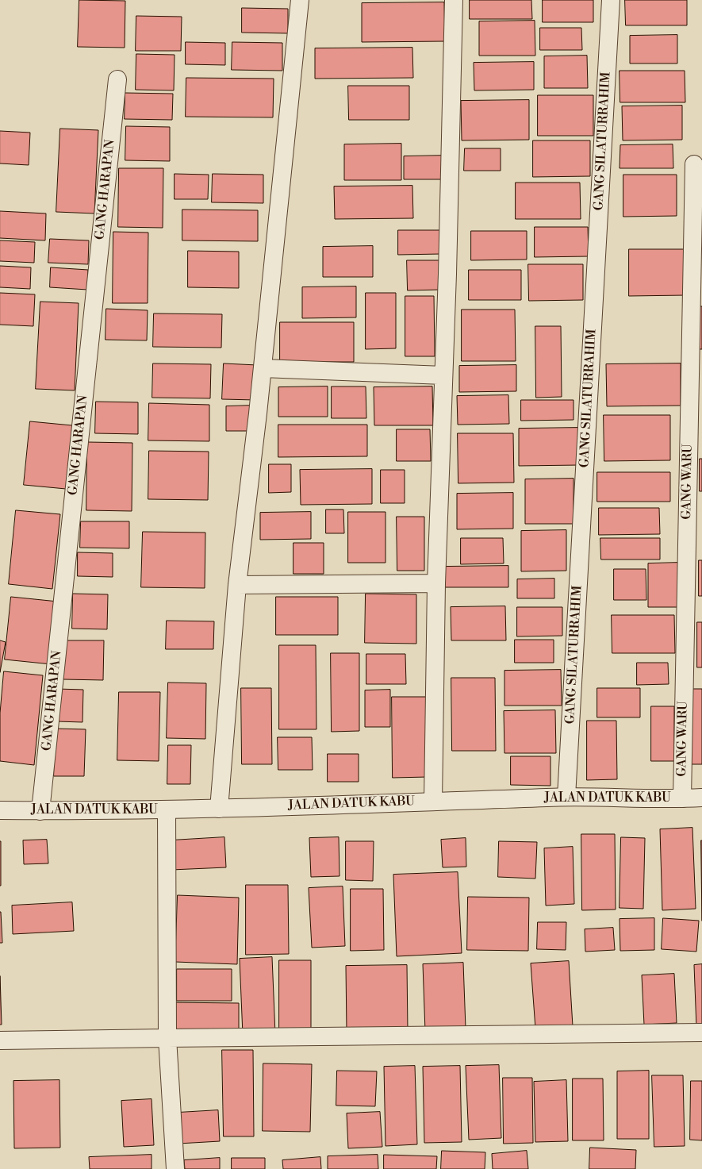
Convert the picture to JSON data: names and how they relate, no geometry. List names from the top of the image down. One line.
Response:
{"streets":{"street":["GANG SILATURRAHIM","GANG HARAPAN","GANG WARU","JALAN DATUK KABU"]},"crossings":[["GANG SILATURRAHIM","JALAN DATUK KABU"],["GANG HARAPAN","JALAN DATUK KABU"],["GANG WARU","JALAN DATUK KABU"]]}
